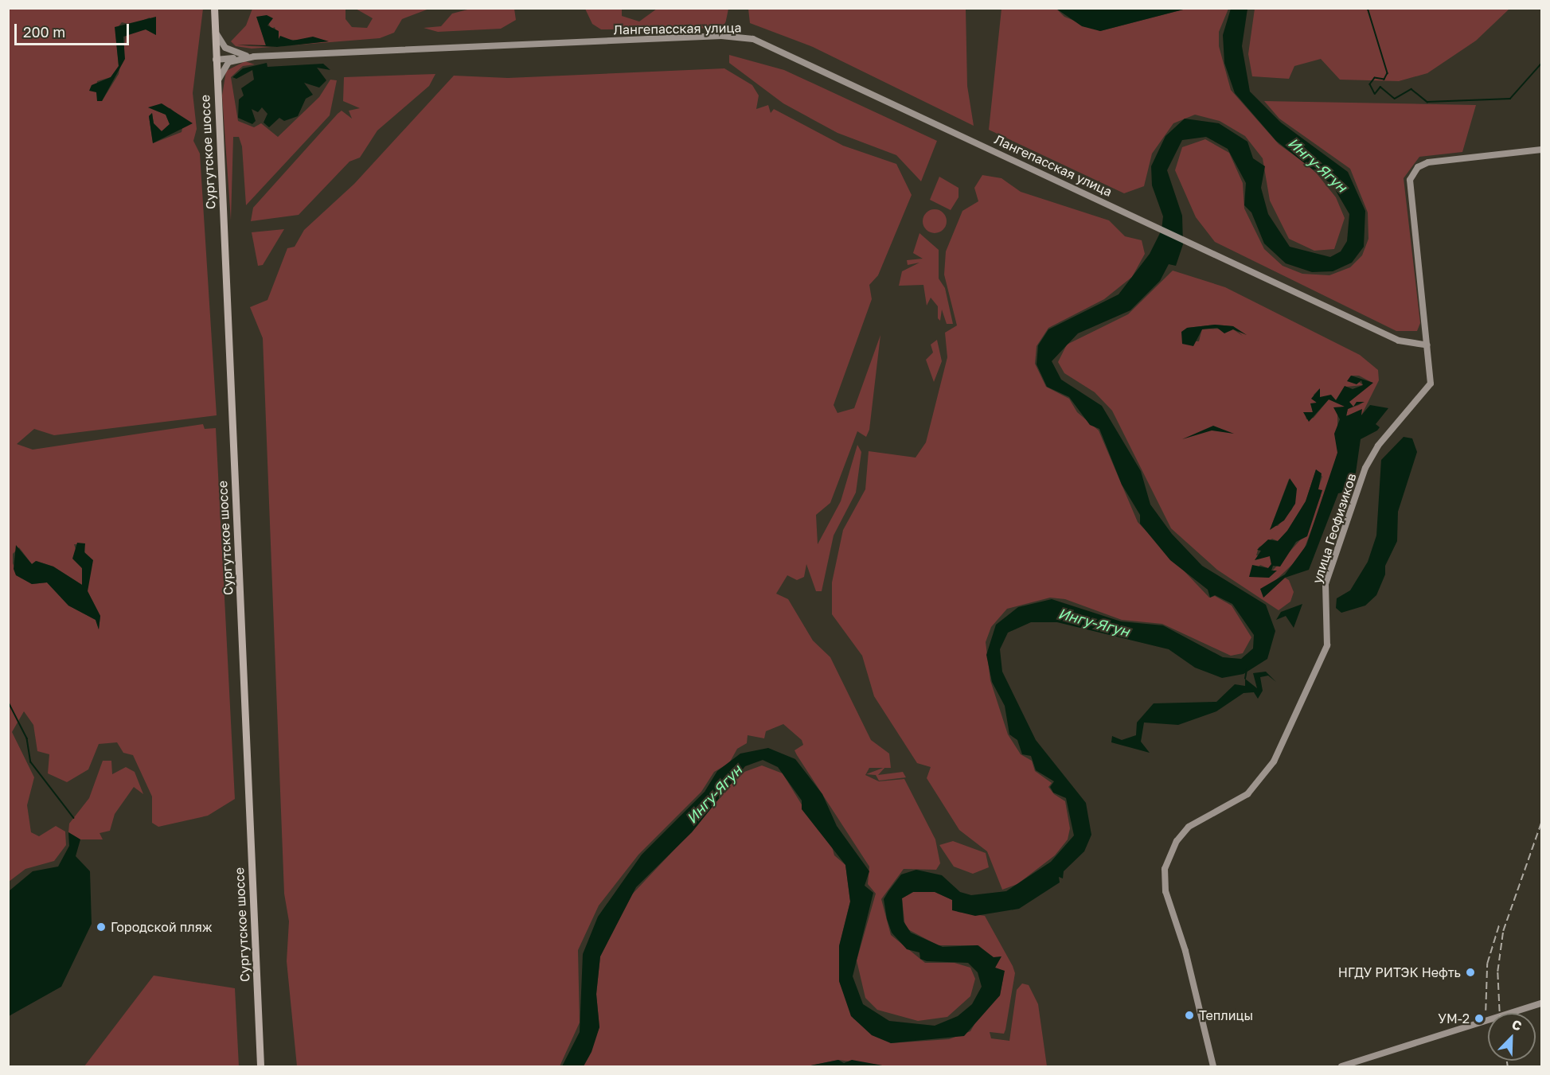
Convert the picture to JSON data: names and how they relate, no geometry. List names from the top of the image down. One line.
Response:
{"streets":{"main road":["Лангепасская улица","Сургутское шоссе","улица Геофизиков"]},"crossings":[["Лангепасская улица","улица Геофизиков"]],"water":["Ингу-Ягун"],"places":["Городской пляж","НГДУ РИТЭК Нефть","Теплицы","УМ-2"],"scale_bar":"200 m","north":"top right"}
